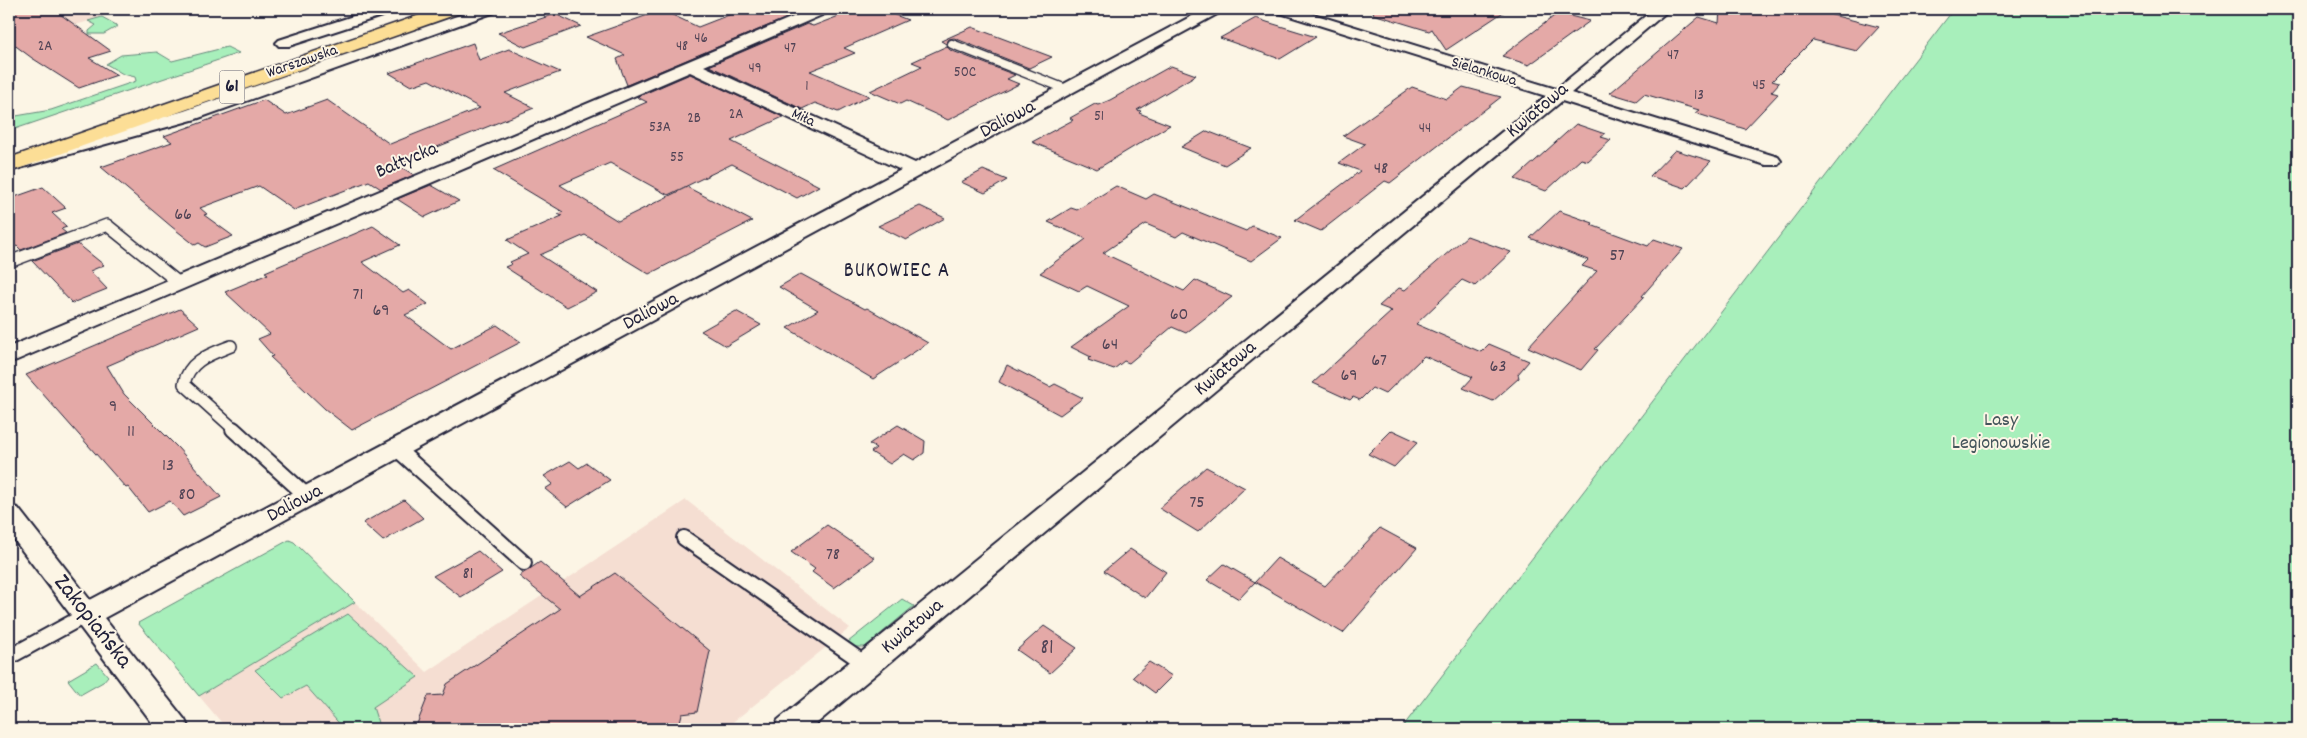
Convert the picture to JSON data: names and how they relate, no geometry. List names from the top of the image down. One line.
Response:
{"streets":{"main road":["Warszawska","61"],"street":["Sielankowa","Kwiatowa","Miła","Daliowa","Bałtycka","Zakopiańska"]},"crossings":[["Sielankowa","Kwiatowa"],["Miła","Daliowa"],["Miła","Bałtycka"],["Daliowa","Zakopiańska"]],"districts":["BUKOWIEC A"],"parks":["Lasy Legionowskie"],"house_numbers":["46","2A","48","47","47","49","50C","45","1","13","2A","51","2B","53A","44","55","48","66","57","71","69","60","64","67","63","69","9","11","13","80","75","78","81","81"]}
